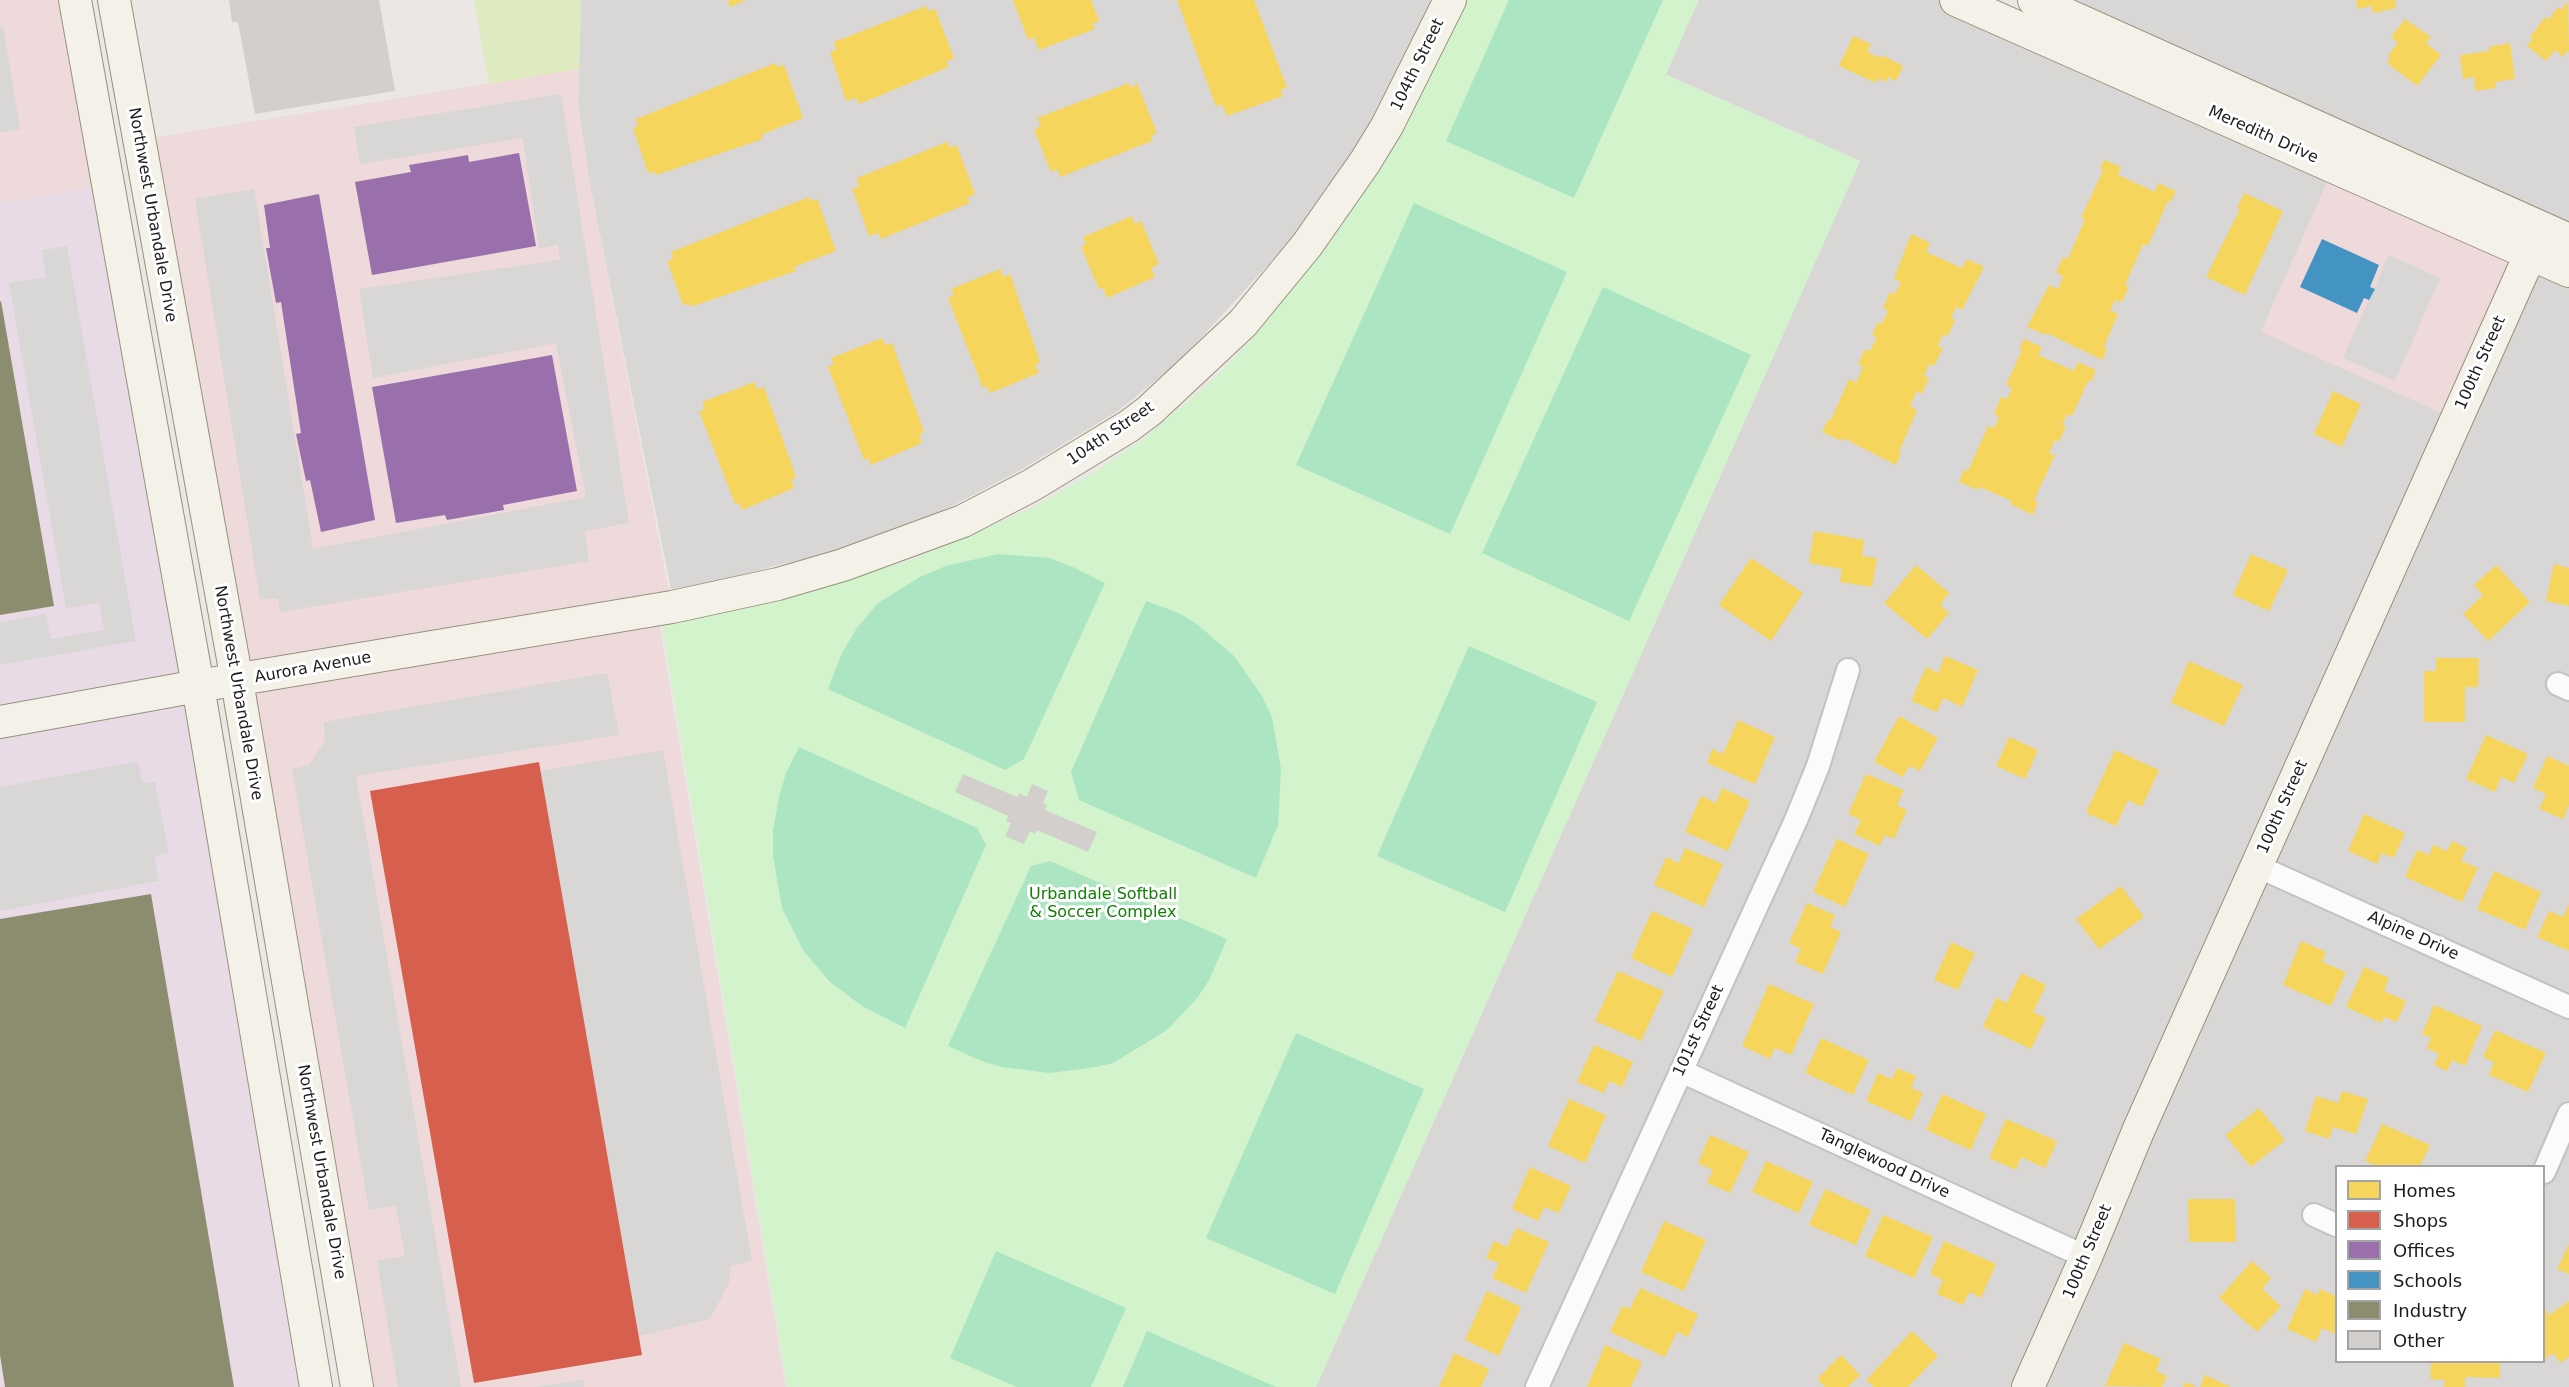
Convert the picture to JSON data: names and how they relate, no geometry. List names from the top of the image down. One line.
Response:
{"streets":{"main road":["104th Street","Meredith Drive","Northwest Urbandale Drive","100th Street","Aurora Avenue"],"street":["Alpine Drive","101st Street","Tanglewood Drive"]},"crossings":[["104th Street","Aurora Avenue"],["Meredith Drive","100th Street"],["Northwest Urbandale Drive","Aurora Avenue"],["100th Street","Alpine Drive"],["100th Street","Tanglewood Drive"],["101st Street","Tanglewood Drive"]],"parks":["Urbandale Softball & Soccer Complex"],"legend":["Homes","Shops","Offices","Schools","Industry","Other"]}
